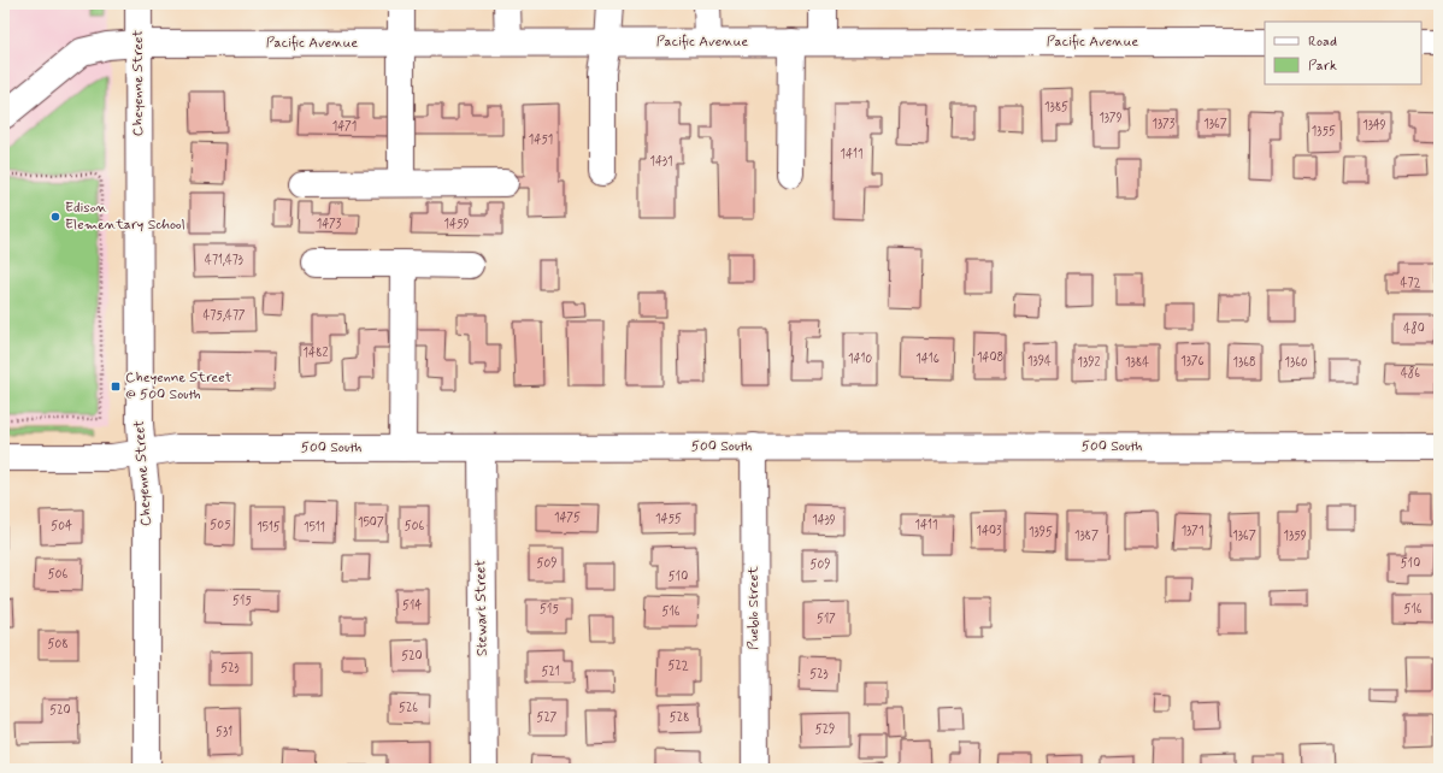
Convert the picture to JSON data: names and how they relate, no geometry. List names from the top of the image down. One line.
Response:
{"streets":{"street":["Pacific Avenue","Cheyenne Street","500 South","Stewart Street","Pueblo Street"]},"crossings":[["Pacific Avenue","Cheyenne Street"],["Cheyenne Street","500 South"],["500 South","Stewart Street"],["500 South","Pueblo Street"]],"places":{"other":["Edison Elementary School"],"transit":["Cheyenne Street @ 500 South"]},"house_numbers":["1385","1379","1373","1367","1349","1471","1355","1451","1411","1431","1473","1459","471,473","472","475,477","480","1482","1408","1410","1416","1394","1376","1392","1384","1368","1360","486","1475","1455","1439","1507","505","1411","504","506","1515","1511","1403","1371","1395","1387","1367","1359","509","510","509","506","510","515","514","515","516","516","517","508","520","522","523","521","523","526","520","527","528","529","531"],"legend":["Road","Park"]}
